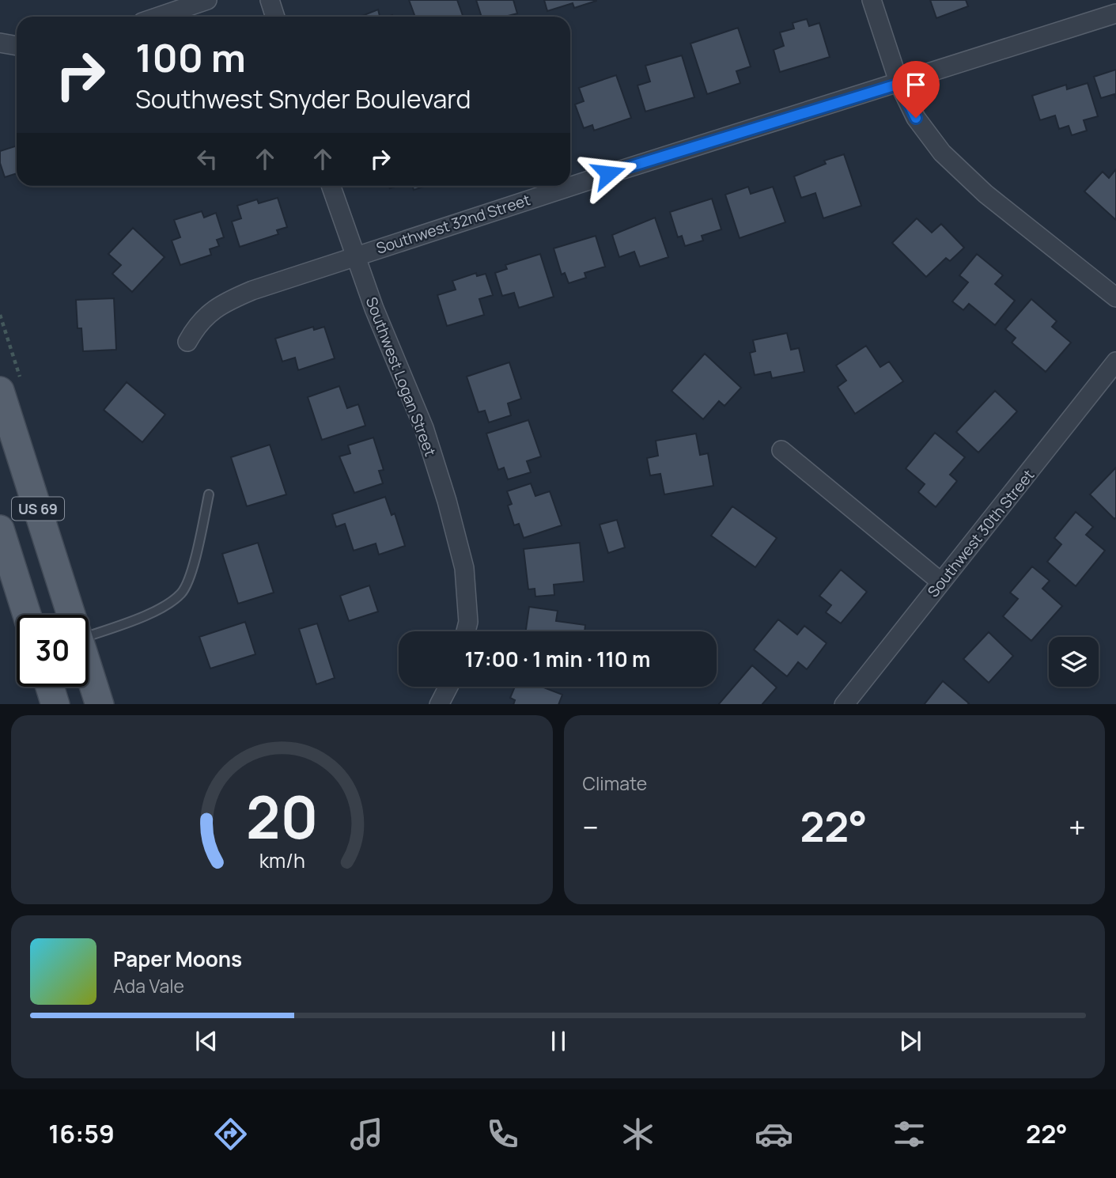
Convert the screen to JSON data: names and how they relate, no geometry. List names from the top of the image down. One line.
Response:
{"streets":{"main road":["US 69"],"street":["Southwest 32nd Street","Southwest Logan Street","Southwest 30th Street"]},"crossings":[["Southwest 32nd Street","Southwest Logan Street"]],"page":{"turn":["100 m","Southwest Snyder Boulevard"],"limit":"30","trip":"17:00 · 1 min · 110 m","tile":"Climate","heat":["−","22°","+"],"song":["Paper Moons","Ada Vale"],"tabs":["16:59","22°"],"gauge":["20","km/h"]}}
